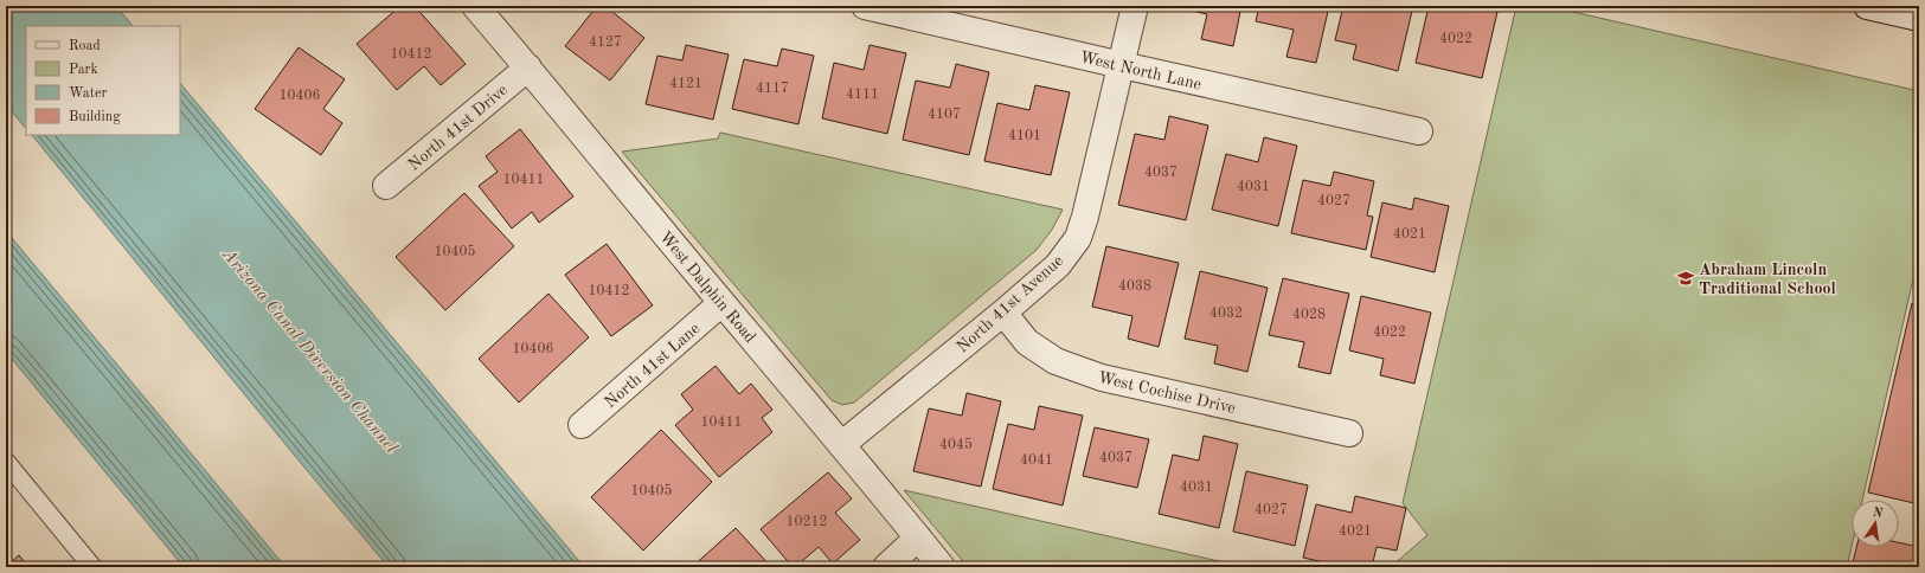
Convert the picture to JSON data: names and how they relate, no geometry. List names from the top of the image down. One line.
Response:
{"streets":{"street":["West North Lane","North 41st Drive","West Dalphin Road","North 41st Avenue","North 41st Lane","West Cochise Drive"]},"crossings":[["West North Lane","North 41st Avenue"],["North 41st Drive","West Dalphin Road"],["West Dalphin Road","North 41st Avenue"],["West Dalphin Road","North 41st Lane"],["North 41st Avenue","West Cochise Drive"]],"water":["Arizona Canal Diversion Channel"],"places":{"school or university":["Abraham Lincoln Traditional School"]},"house_numbers":["4022","4127","10412","4121","4117","4111","10406","4107","4101","4037","10411","4031","4027","4021","10405","4038","10412","4032","4028","4022","10406","10411","4045","4037","4041","4031","10405","4027","10212","4021"],"legend":["Road","Park","Water","Building"],"north":"top"}
